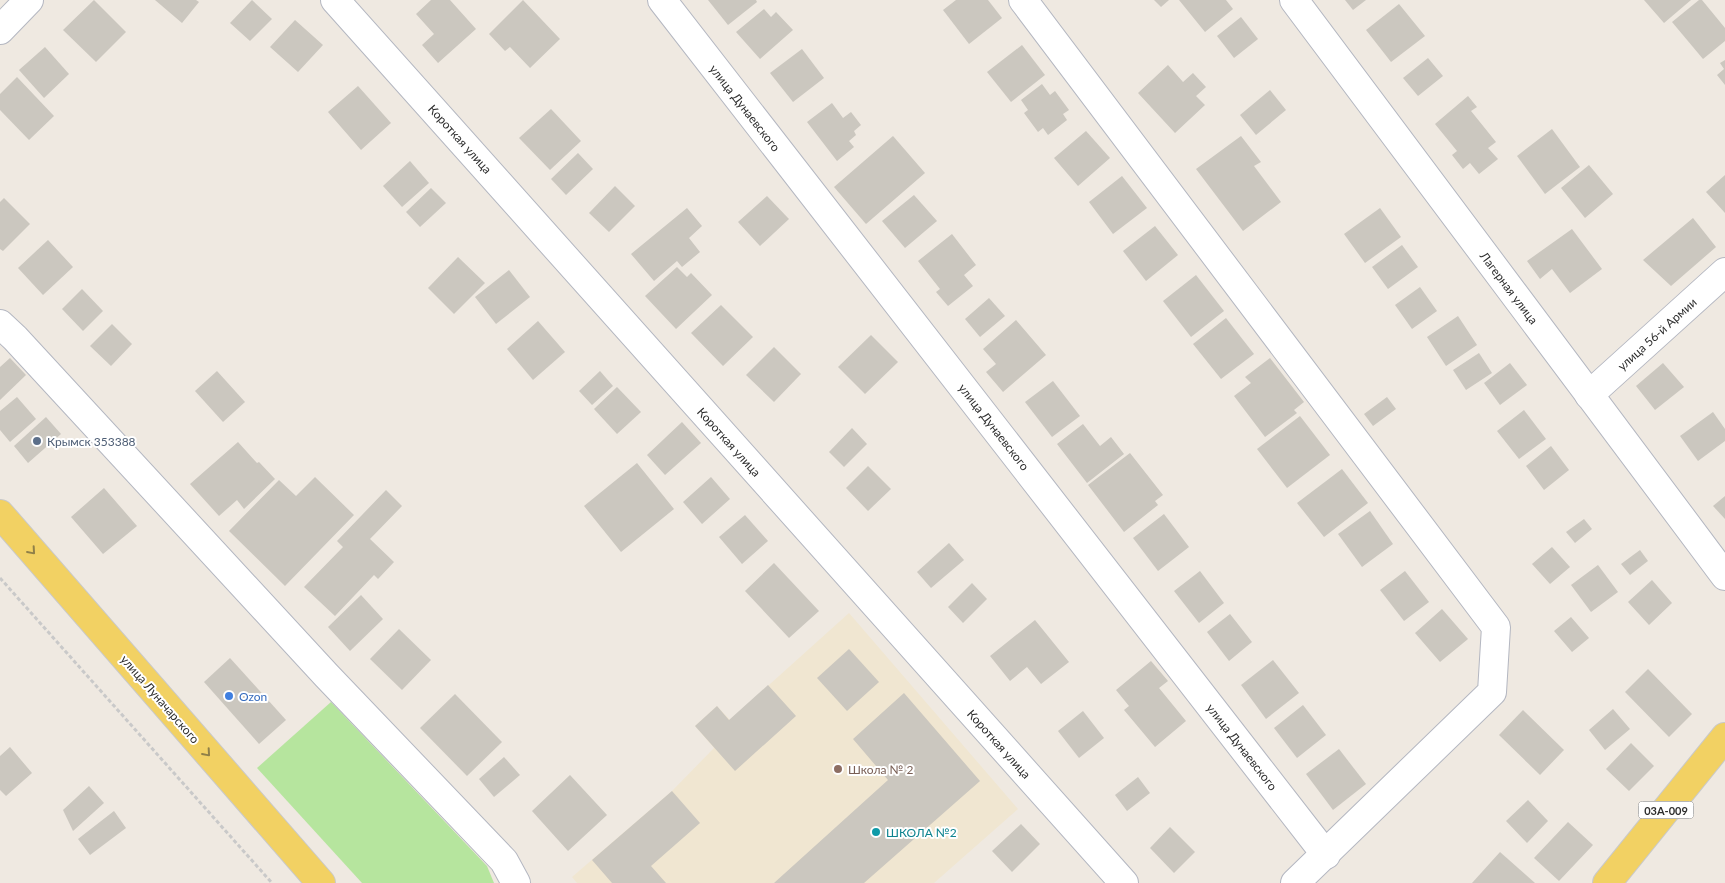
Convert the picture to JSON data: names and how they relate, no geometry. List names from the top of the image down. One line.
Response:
{"streets":{"main road":["улица Луначарского","03А-009"],"street":["улица Дунаевского","Короткая улица","Лагерная улица","улица 56-й Армии"]},"crossings":[["Лагерная улица","улица 56-й Армии"]],"one_way":["улица Луначарского"],"places":["Крымск 353388","Ozon","Школа № 2","ШКОЛА №2"]}
